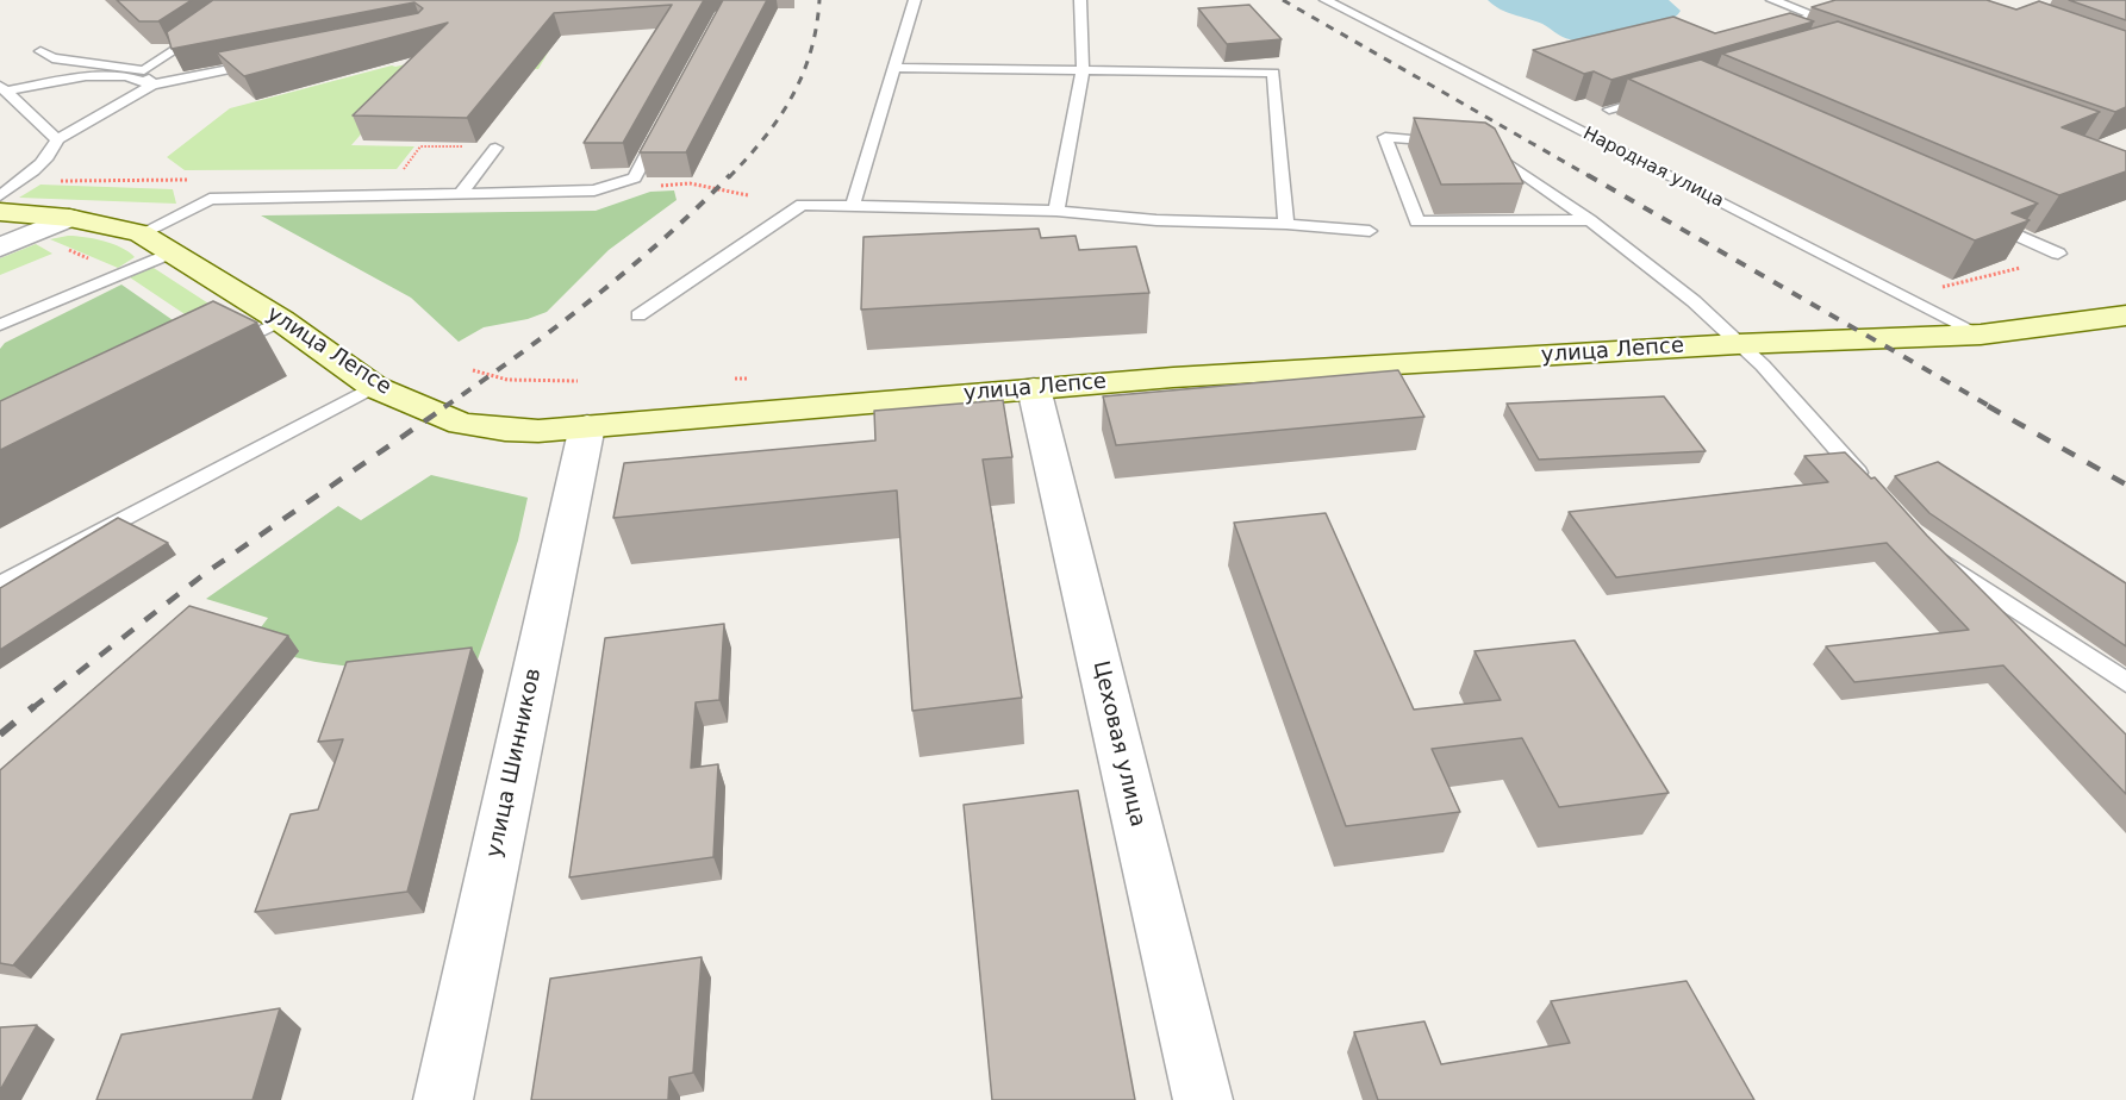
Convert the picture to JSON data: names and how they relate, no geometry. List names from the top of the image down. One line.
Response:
{"streets":{"main road":["улица Лепсе"],"street":["Цеховая улица","улица Шинников"],"lane":["Народная улица"]},"crossings":[["Народная улица","улица Лепсе"],["улица Лепсе","Цеховая улица"],["улица Лепсе","улица Шинников"]]}
